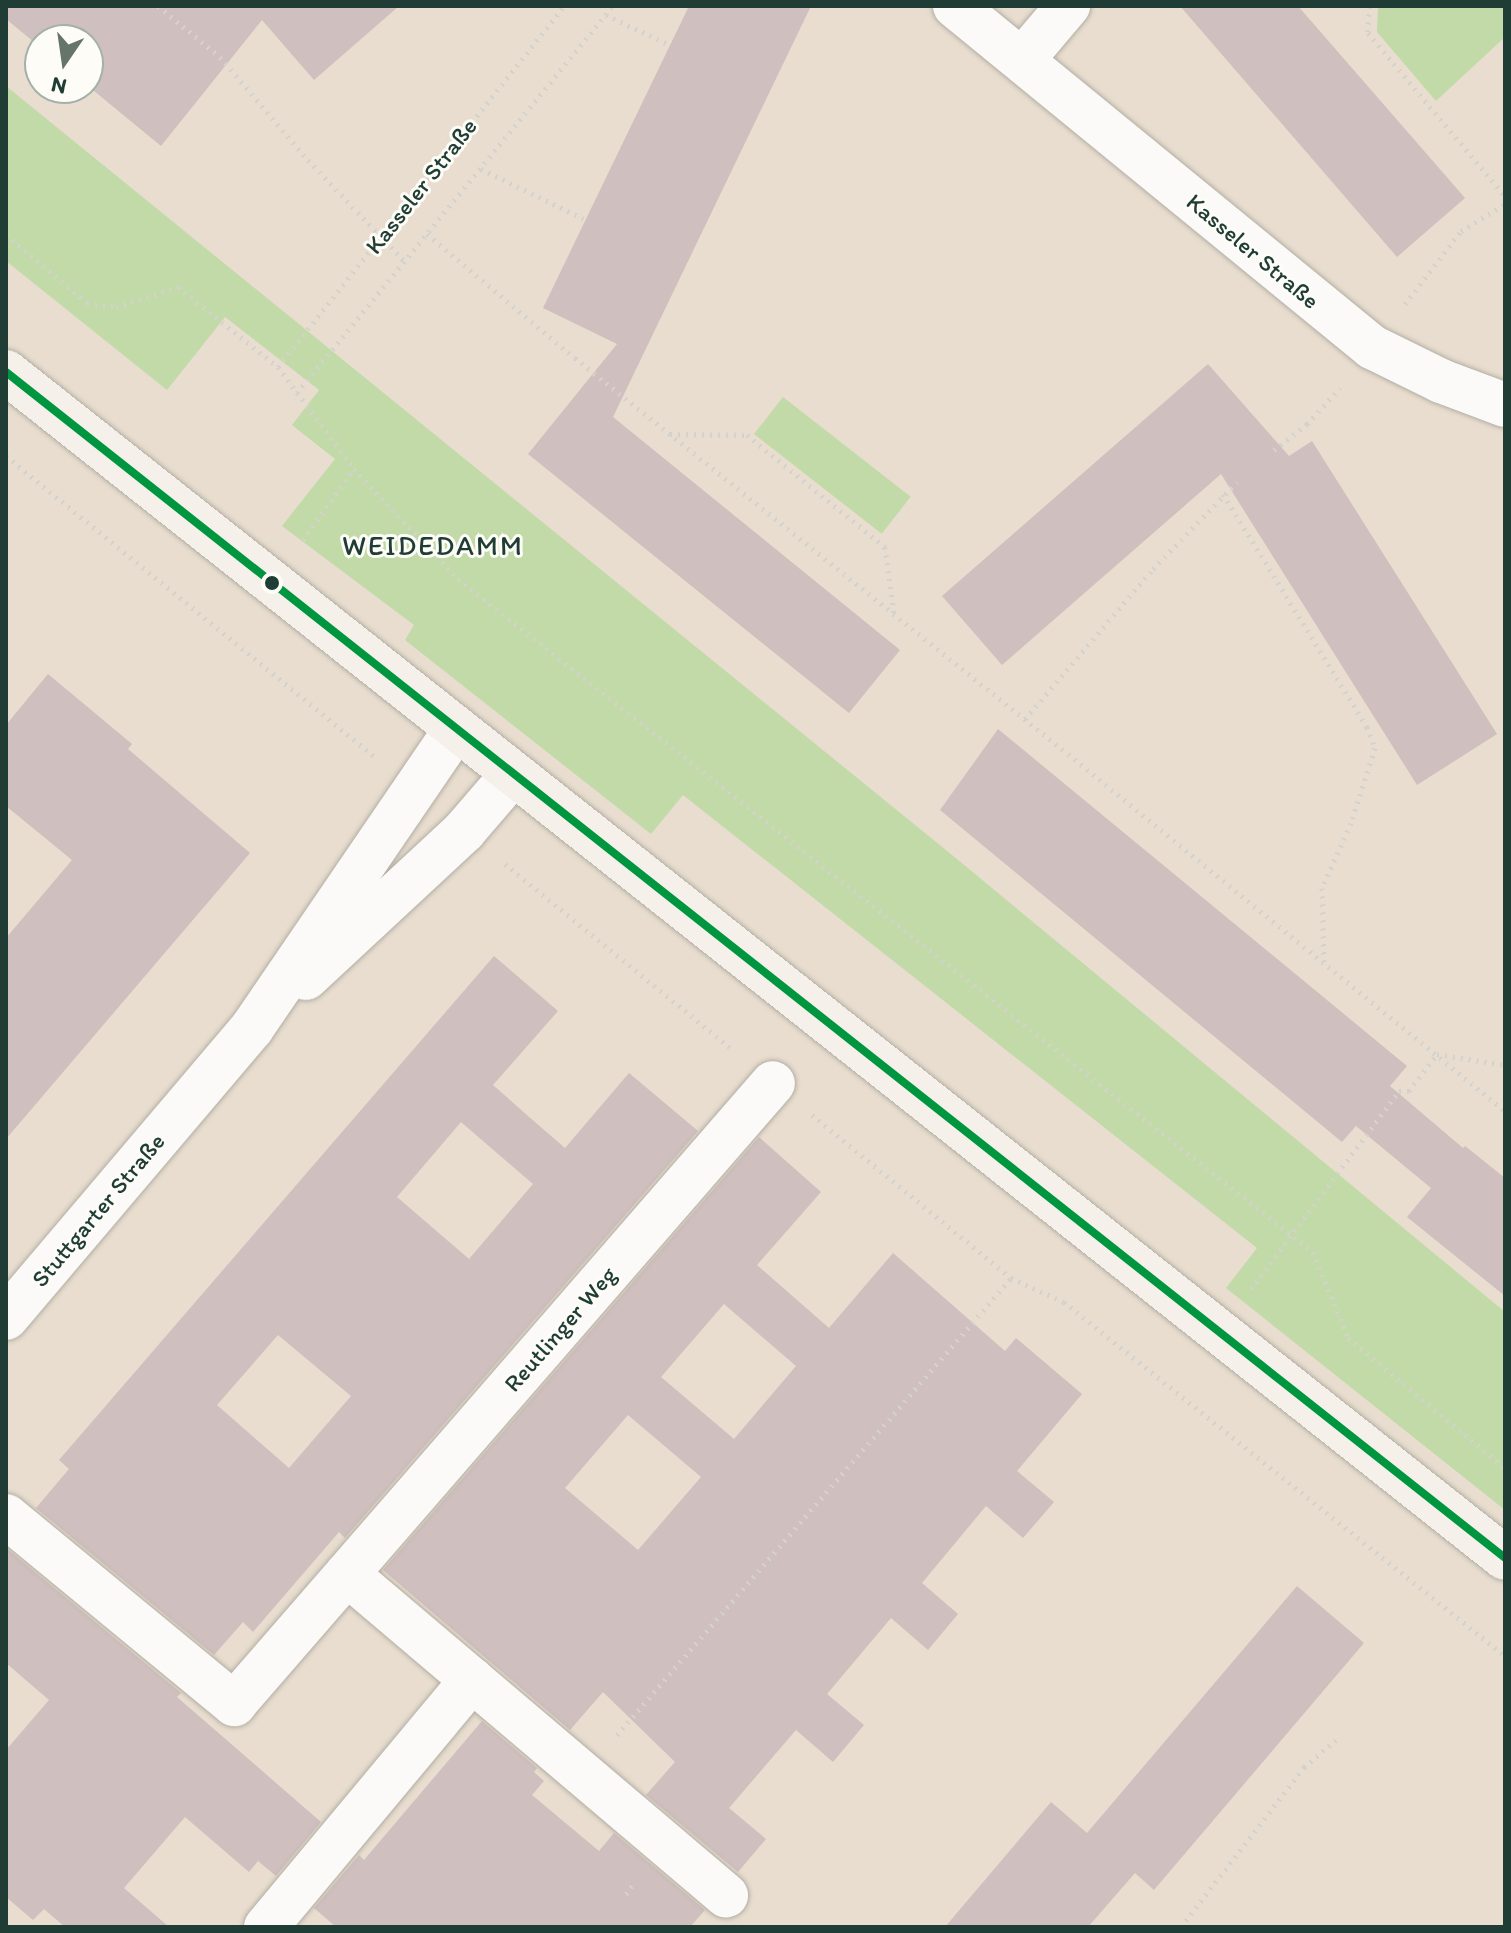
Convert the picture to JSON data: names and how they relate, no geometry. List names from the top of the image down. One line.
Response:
{"streets":{"street":["Kasseler Straße","Stuttgarter Straße","Reutlinger Weg"]},"districts":["WEIDEDAMM"],"north":"bottom"}
